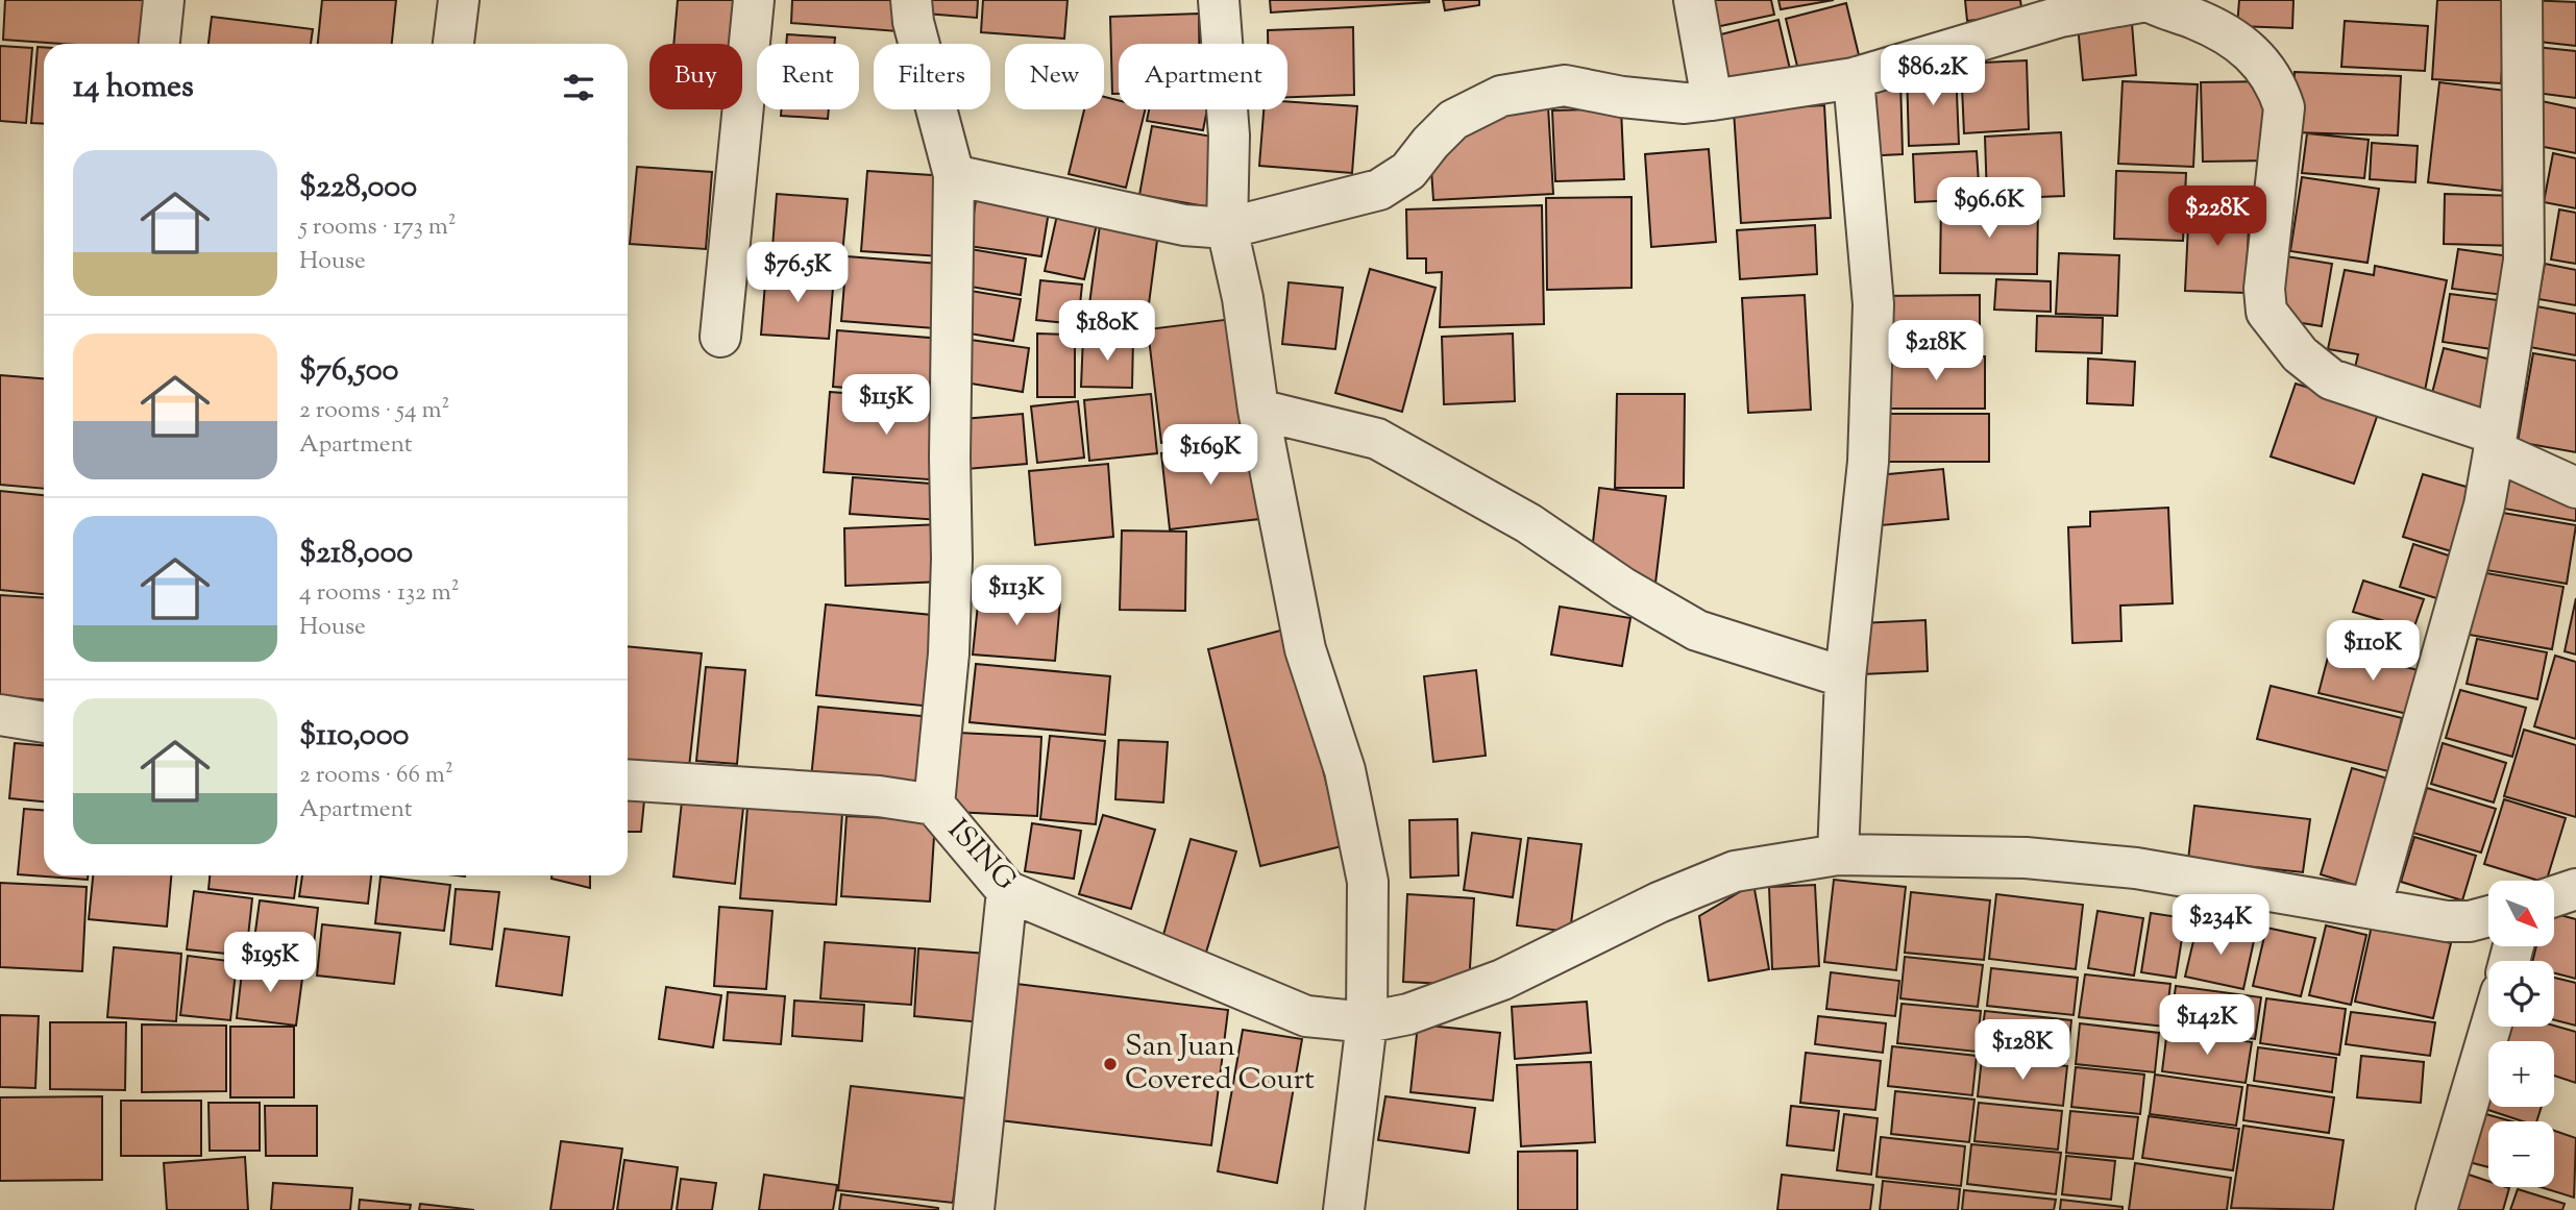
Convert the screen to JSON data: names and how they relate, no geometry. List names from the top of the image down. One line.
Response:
{"streets":{"street":["ISING"]},"places":["San Juan Covered Court"],"north":"bottom right","page":{"chip":["Buy","Rent","Filters","New","Apartment"],"heading":"14 homes","price":["$86.2K","$96.6K","$228K","$76.5K","$180K","$218K","$115K","$169K","$113K","$110K","$234K","$195K","$142K","$128K"],"list":[{"name":"$228,000","note":"5 rooms · 173 m² · House"},{"name":"$76,500","note":"2 rooms · 54 m² · Apartment"},{"name":"$218,000","note":"4 rooms · 132 m² · House"},{"name":"$110,000","note":"2 rooms · 66 m² · Apartment"}],"map_buttons":["+","−"]}}
